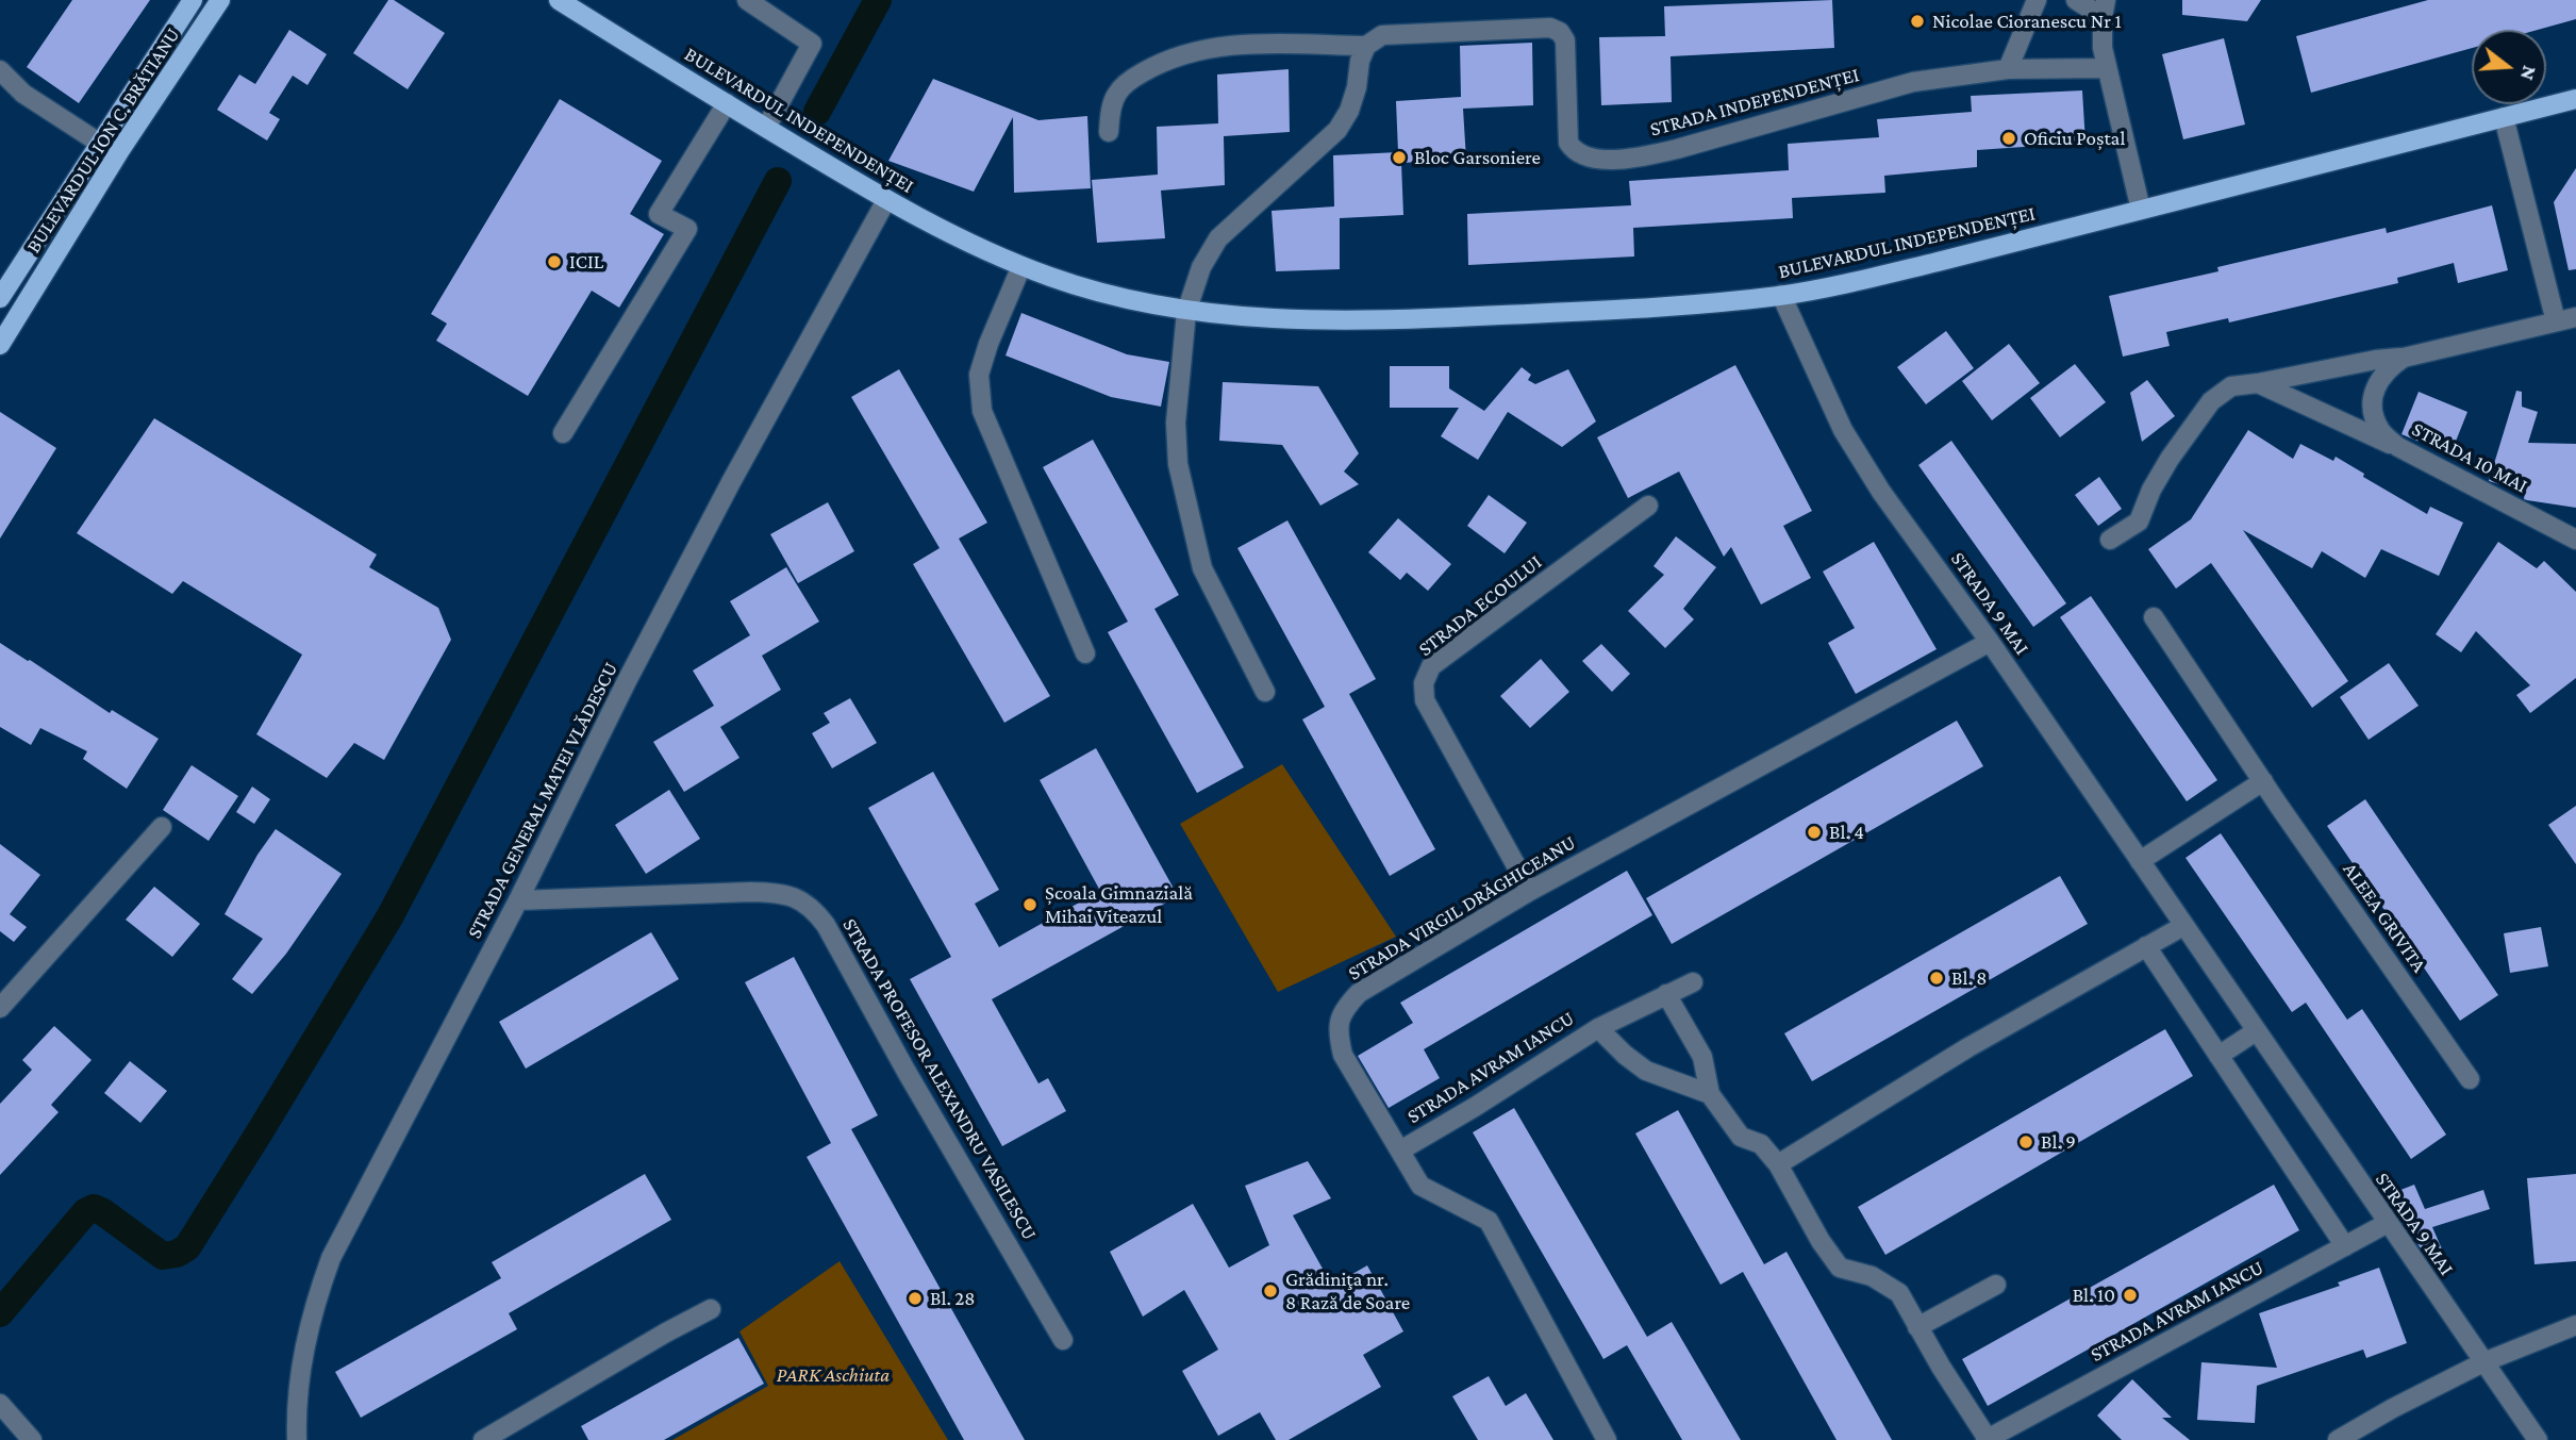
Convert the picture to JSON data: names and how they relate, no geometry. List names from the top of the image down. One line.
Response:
{"streets":{"main road":["BULEVARDUL INDEPENDENȚEI","BULEVARDUL ION C. BRĂTIANU"],"street":["STRADA INDEPENDENȚEI","STRADA 10 MAI","STRADA 9 MAI","STRADA ECOULUI","STRADA GENERAL MATEI VLĂDESCU","STRADA VIRGIL DRĂGHICEANU","ALEEA GRIVITA","STRADA AVRAM IANCU","STRADA PROFESOR ALEXANDRU VASILESCU"]},"crossings":[["BULEVARDUL INDEPENDENȚEI","STRADA 9 MAI"],["BULEVARDUL INDEPENDENȚEI","STRADA GENERAL MATEI VLĂDESCU"],["STRADA 9 MAI","STRADA VIRGIL DRĂGHICEANU"],["STRADA 9 MAI","STRADA AVRAM IANCU"],["STRADA ECOULUI","STRADA VIRGIL DRĂGHICEANU"],["STRADA GENERAL MATEI VLĂDESCU","STRADA PROFESOR ALEXANDRU VASILESCU"],["STRADA VIRGIL DRĂGHICEANU","STRADA AVRAM IANCU"]],"parks":["PARK Aschiuta"],"places":["Nicolae Cioranescu Nr 1","Oficiu Poștal","Bloc Garsoniere","ICIL","Bl. 4","Școala Gimnazială Mihai Viteazul","Bl. 8","Bl. 9","Grădiniţa nr. 8 Rază de Soare","Bl. 10","Bl. 28"],"north":"right"}
